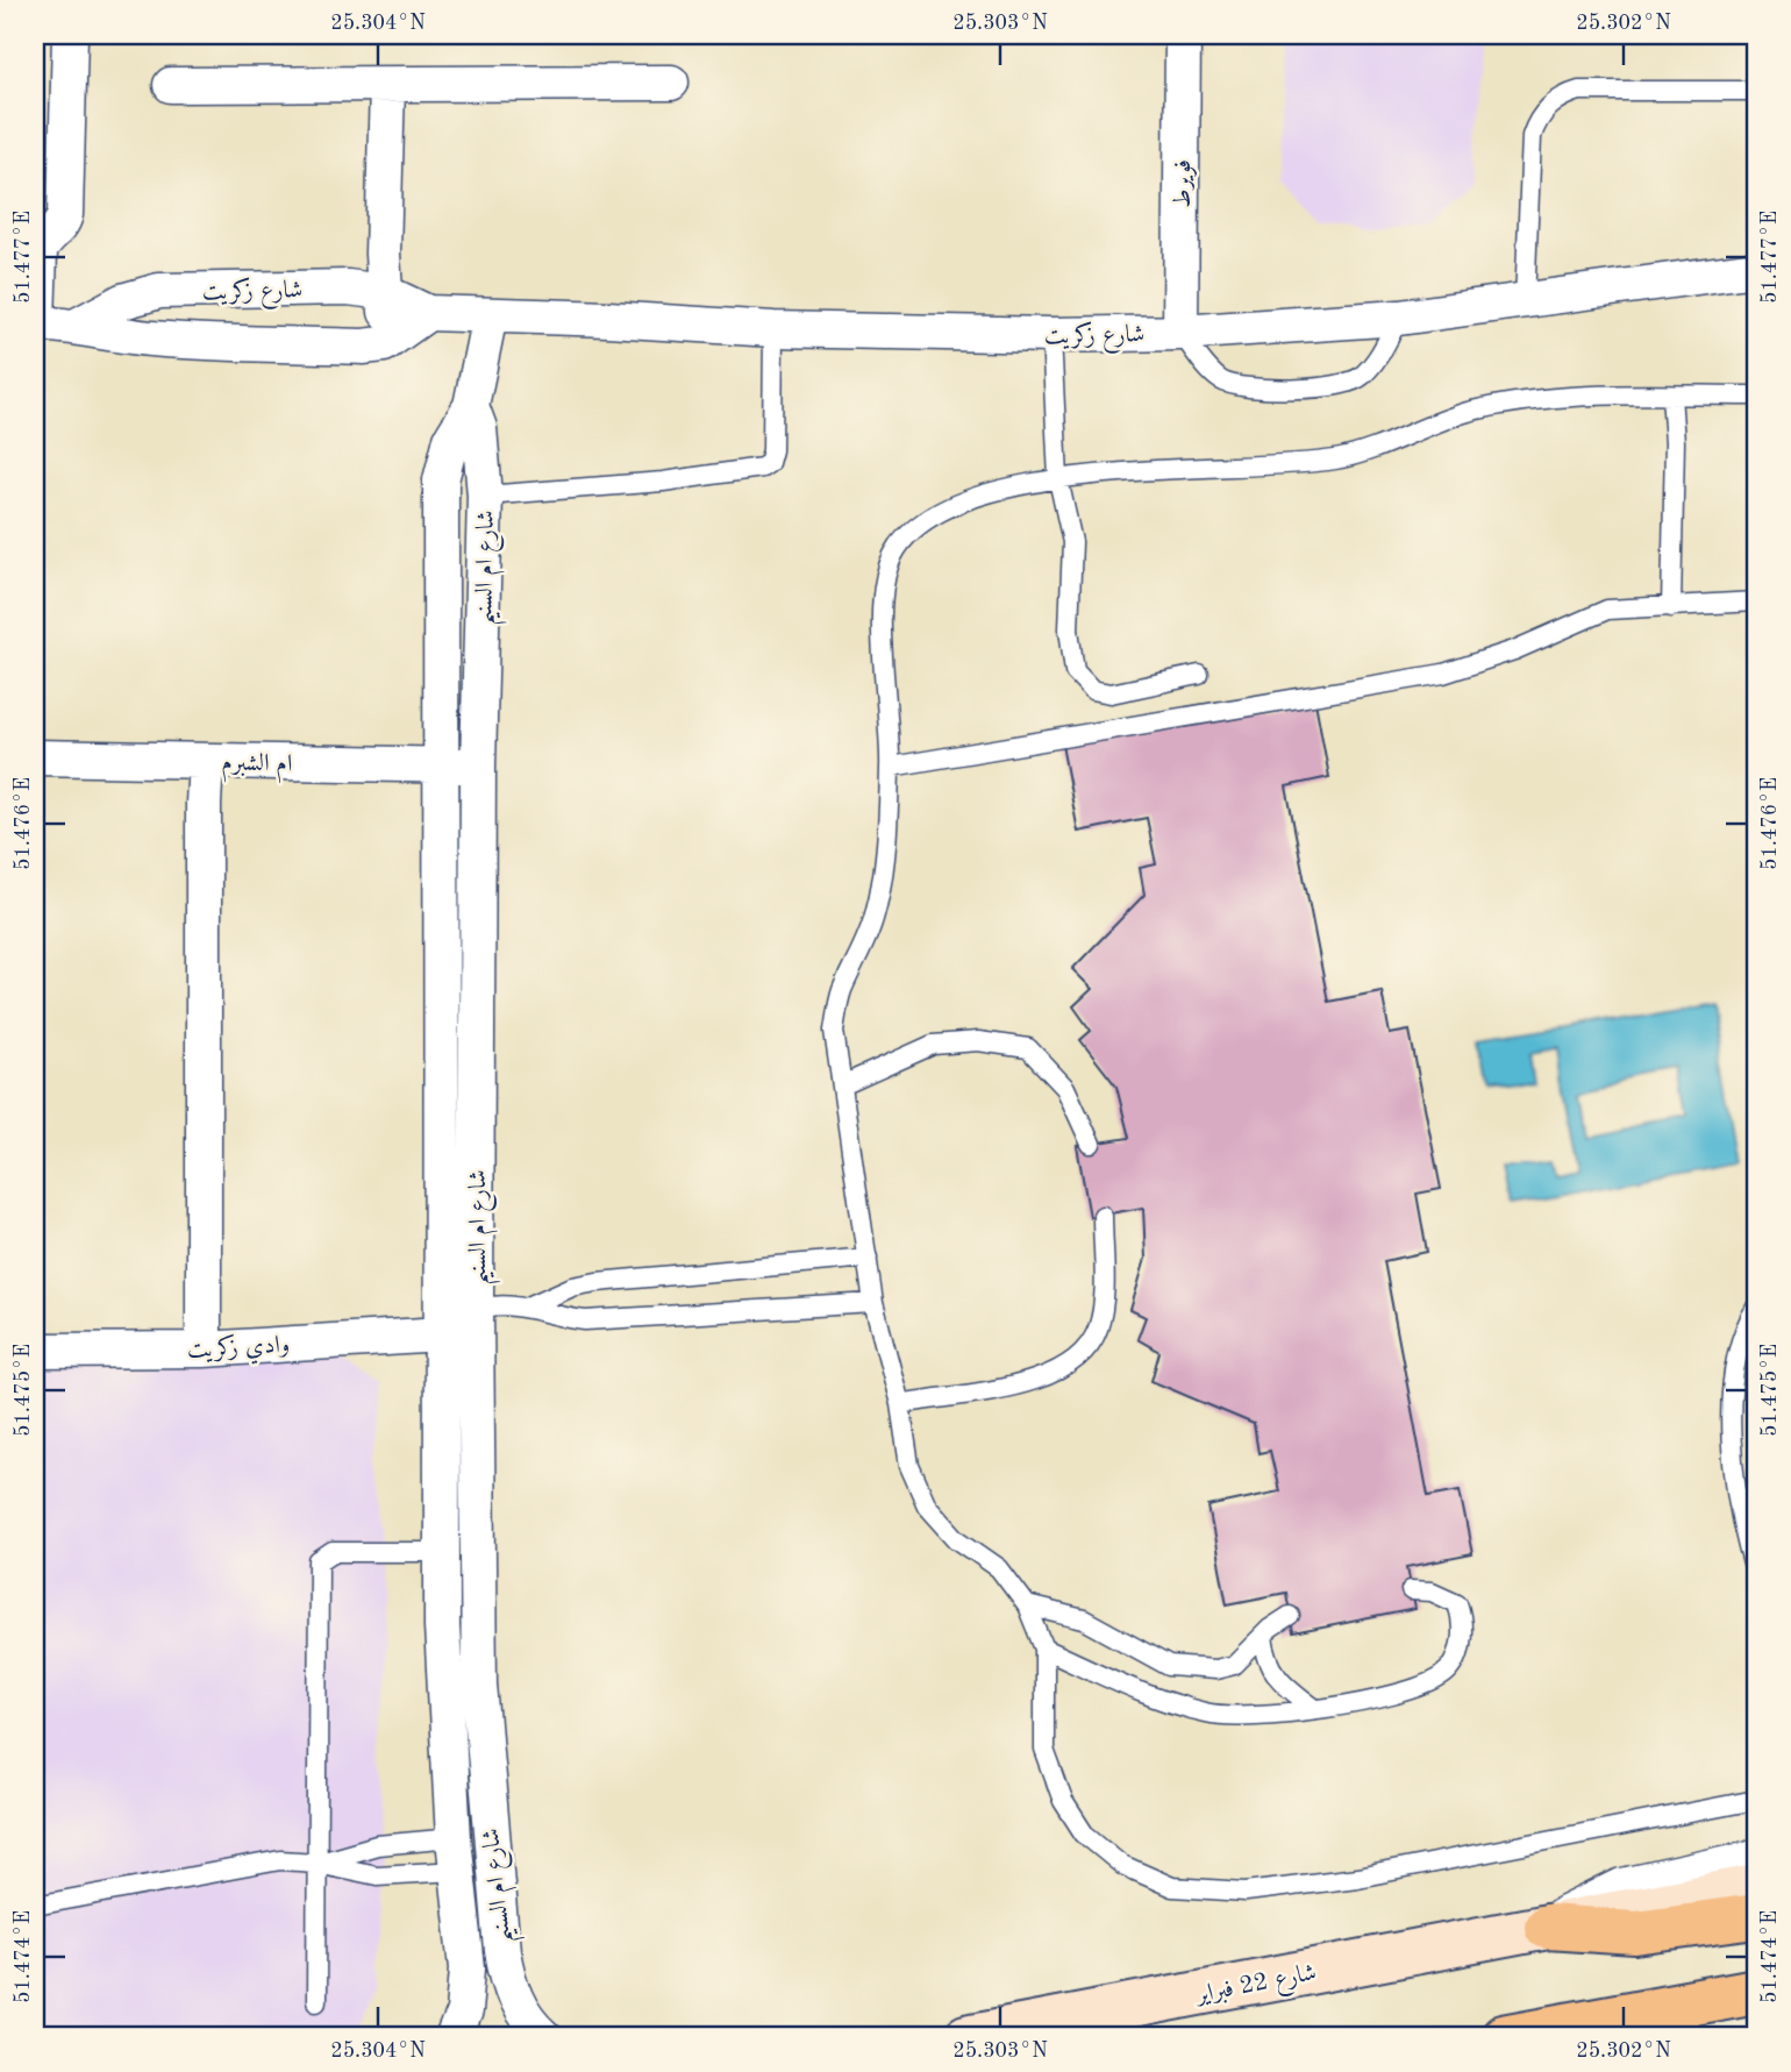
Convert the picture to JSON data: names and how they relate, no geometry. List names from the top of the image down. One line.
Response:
{"streets":{"main road":["شارع 22 فبراير"],"street":["فويرط","شارع زكريت","شارع ام السنيم","ام الشبرم","وادي زكريت"]},"crossings":[["فويرط","شارع زكريت"],["شارع زكريت","شارع ام السنيم"],["شارع ام السنيم","ام الشبرم"],["شارع ام السنيم","وادي زكريت"]],"coordinates":["25.304°N","25.303°N","25.302°N","51.477°E","51.476°E","51.475°E","51.474°E"]}
